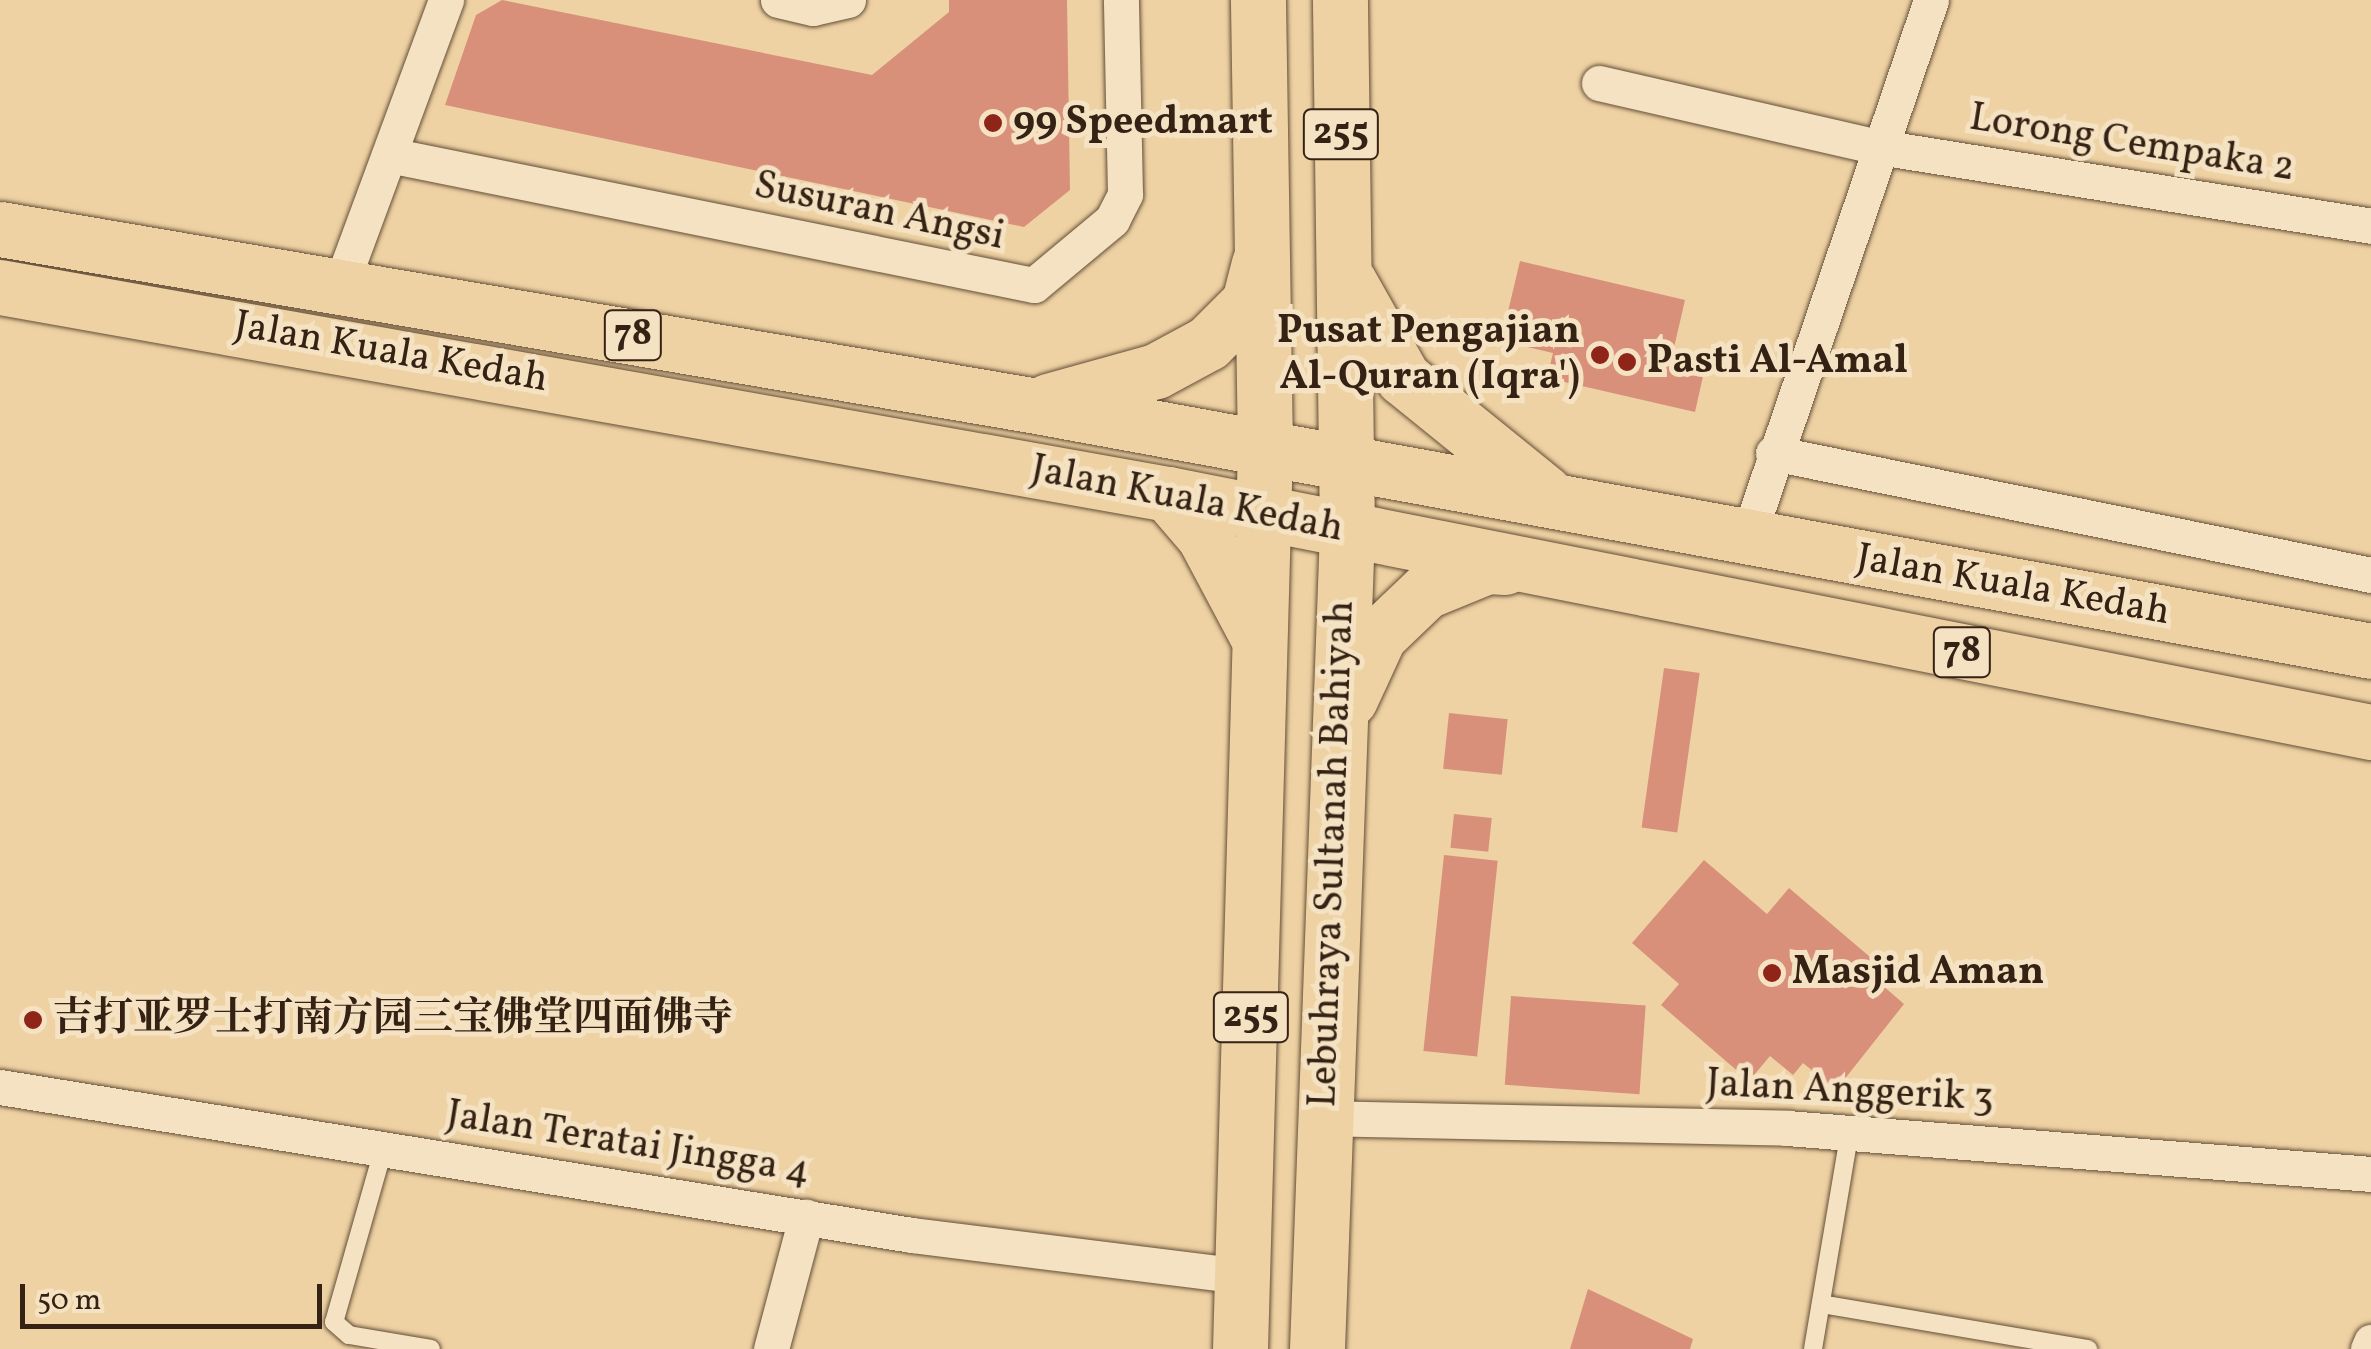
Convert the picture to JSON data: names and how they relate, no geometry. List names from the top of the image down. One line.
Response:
{"streets":{"main road":["255","78","Jalan Kuala Kedah","Lebuhraya Sultanah Bahiyah"],"street":["Lorong Cempaka 2","Susuran Angsi","Jalan Anggerik 3","Jalan Teratai Jingga 4"]},"crossings":[["Jalan Kuala Kedah","Lebuhraya Sultanah Bahiyah"],["Lebuhraya Sultanah Bahiyah","Jalan Anggerik 3"],["Lebuhraya Sultanah Bahiyah","Jalan Teratai Jingga 4"]],"places":["99 Speedmart","Pusat Pengajian Al-Quran (Iqra')","Pasti Al-Amal","Masjid Aman","吉打亚罗士打南方园三宝佛堂四面佛寺"],"scale_bar":"50 m"}
